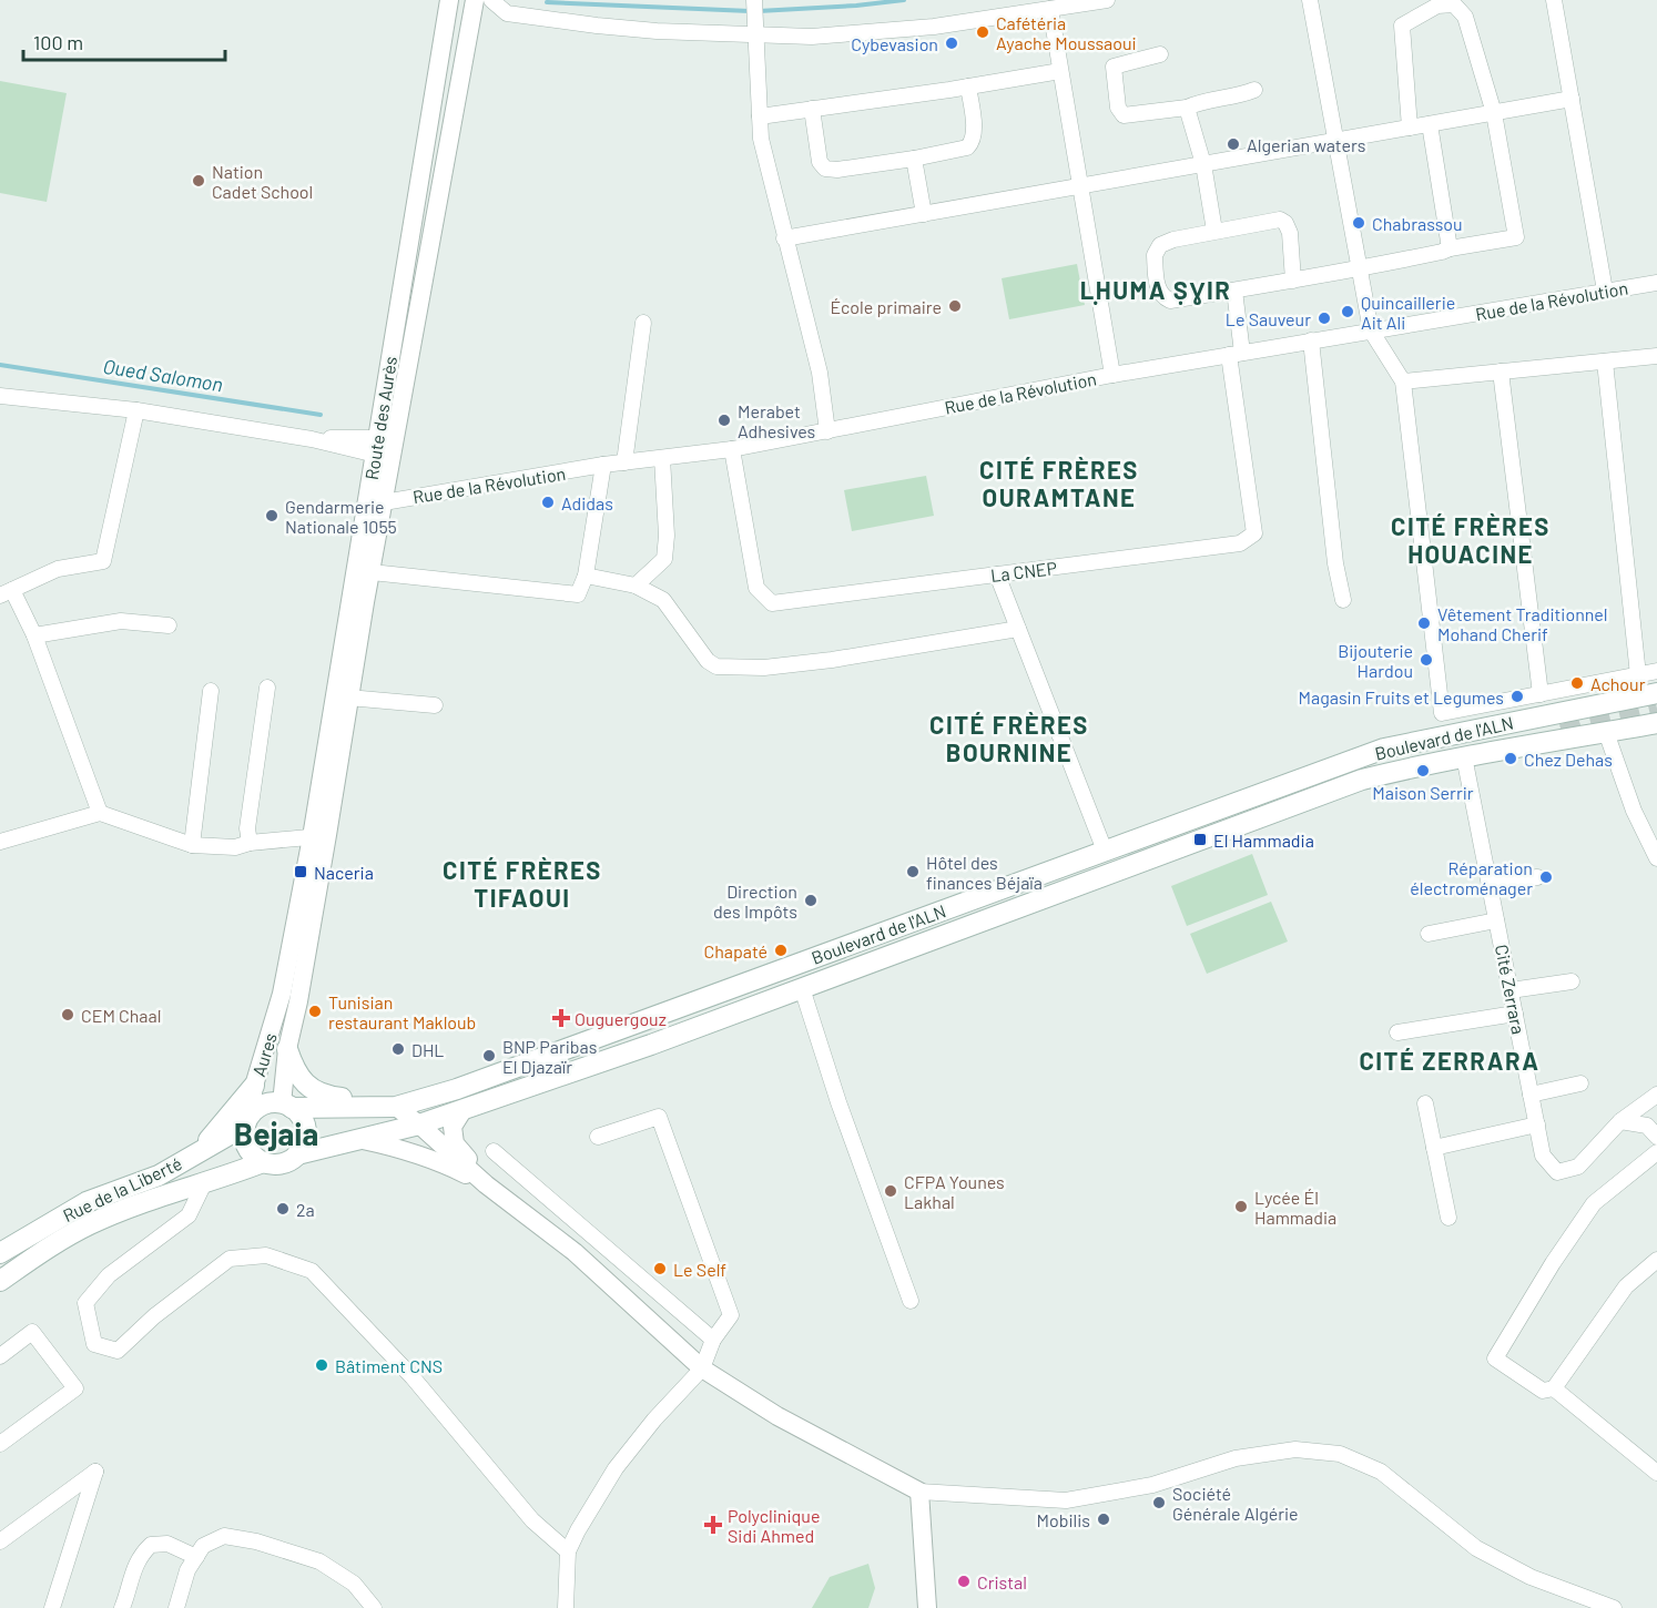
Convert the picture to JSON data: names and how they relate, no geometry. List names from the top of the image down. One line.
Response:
{"streets":{"main road":["Boulevard de l'ALN","Rue de la Liberté"],"street":["Rue de la Révolution","Route des Aurès","La CNEP","Cité Zerrara","Aures"]},"crossings":[["Rue de la Révolution","Route des Aurès"],["Rue de la Révolution","La CNEP"],["Route des Aurès","Aures"],["Boulevard de l'ALN","Cité Zerrara"],["Boulevard de l'ALN","Aures"],["Boulevard de l'ALN","Rue de la Liberté"],["Aures","Rue de la Liberté"]],"districts":["LḤUMA ṢƔIR","CITÉ FRÈRES OURAMTANE","CITÉ FRÈRES HOUACINE","CITÉ FRÈRES BOURNINE","CITÉ FRÈRES TIFAOUI","CITÉ ZERRARA","Bejaia"],"water":["Oued Salomon"],"places":{"other":["Cafétéria Ayache Moussaoui","Cybevasion","Algerian waters","Nation Cadet School","Chabrassou","École primaire","Quincaillerie Ait Ali","Le Sauveur","Merabet Adhesives","Adidas","Gendarmerie Nationale 1055","Vêtement Traditionnel Mohand Cherif","Bijouterie Hardou","Achour","Magasin Fruits et Legumes","Chez Dehas","Maison Serrir","Hôtel des finances Béjaïa","Réparation électroménager","Direction des Impôts","Chapaté","Tunisian restaurant Makloub","CEM Chaal","DHL","BNP Paribas El Djazaïr","CFPA Younes Lakhal","Lycée Él Hammadia","2a","Le Self","Bâtiment CNS","Société Générale Algérie","Mobilis","Cristal"],"transit":["El Hammadia","Naceria"],"health":["Ouguergouz","Polyclinique Sidi Ahmed"]},"scale_bar":"100 m"}
